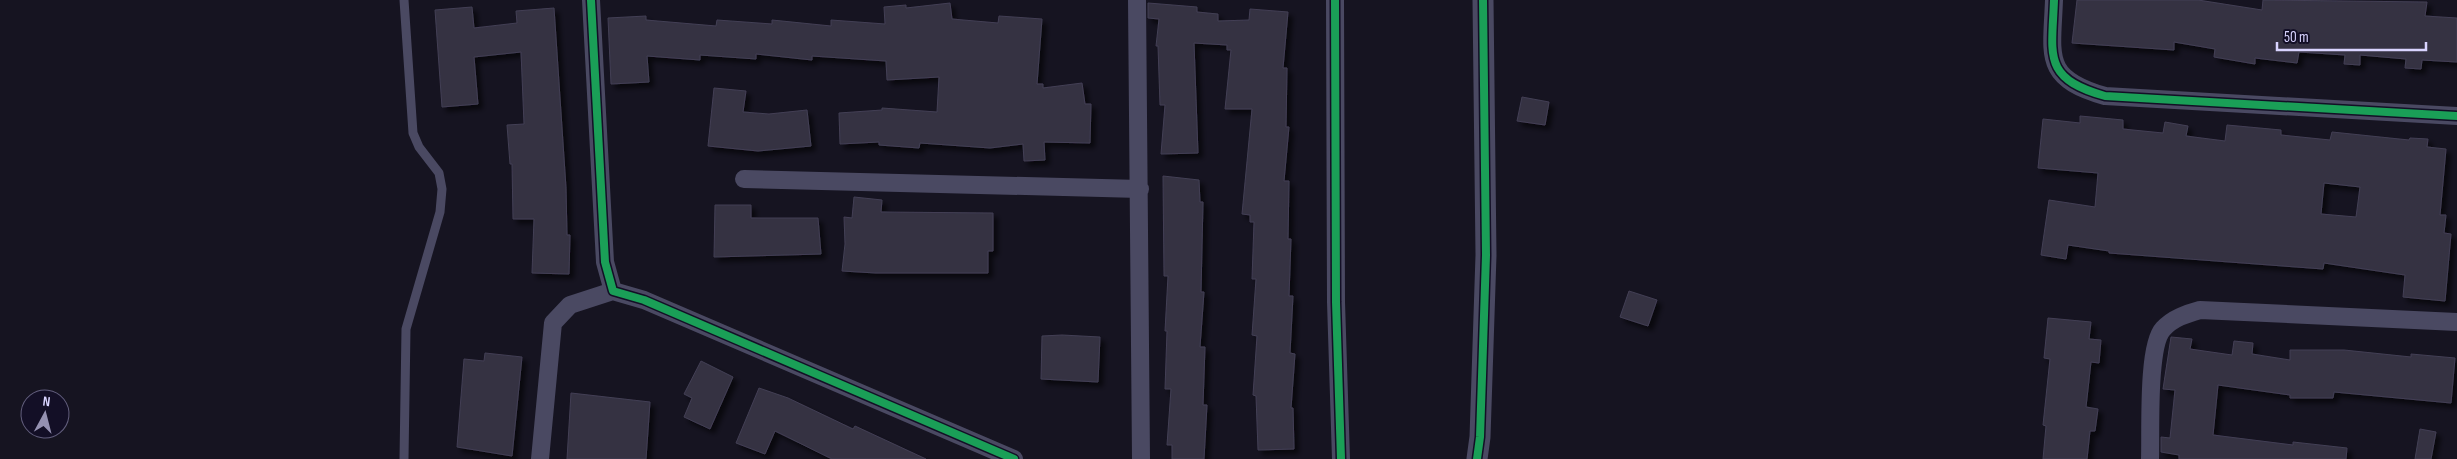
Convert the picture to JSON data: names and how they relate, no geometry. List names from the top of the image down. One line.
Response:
{"scale_bar":"50 m","north":"top"}
